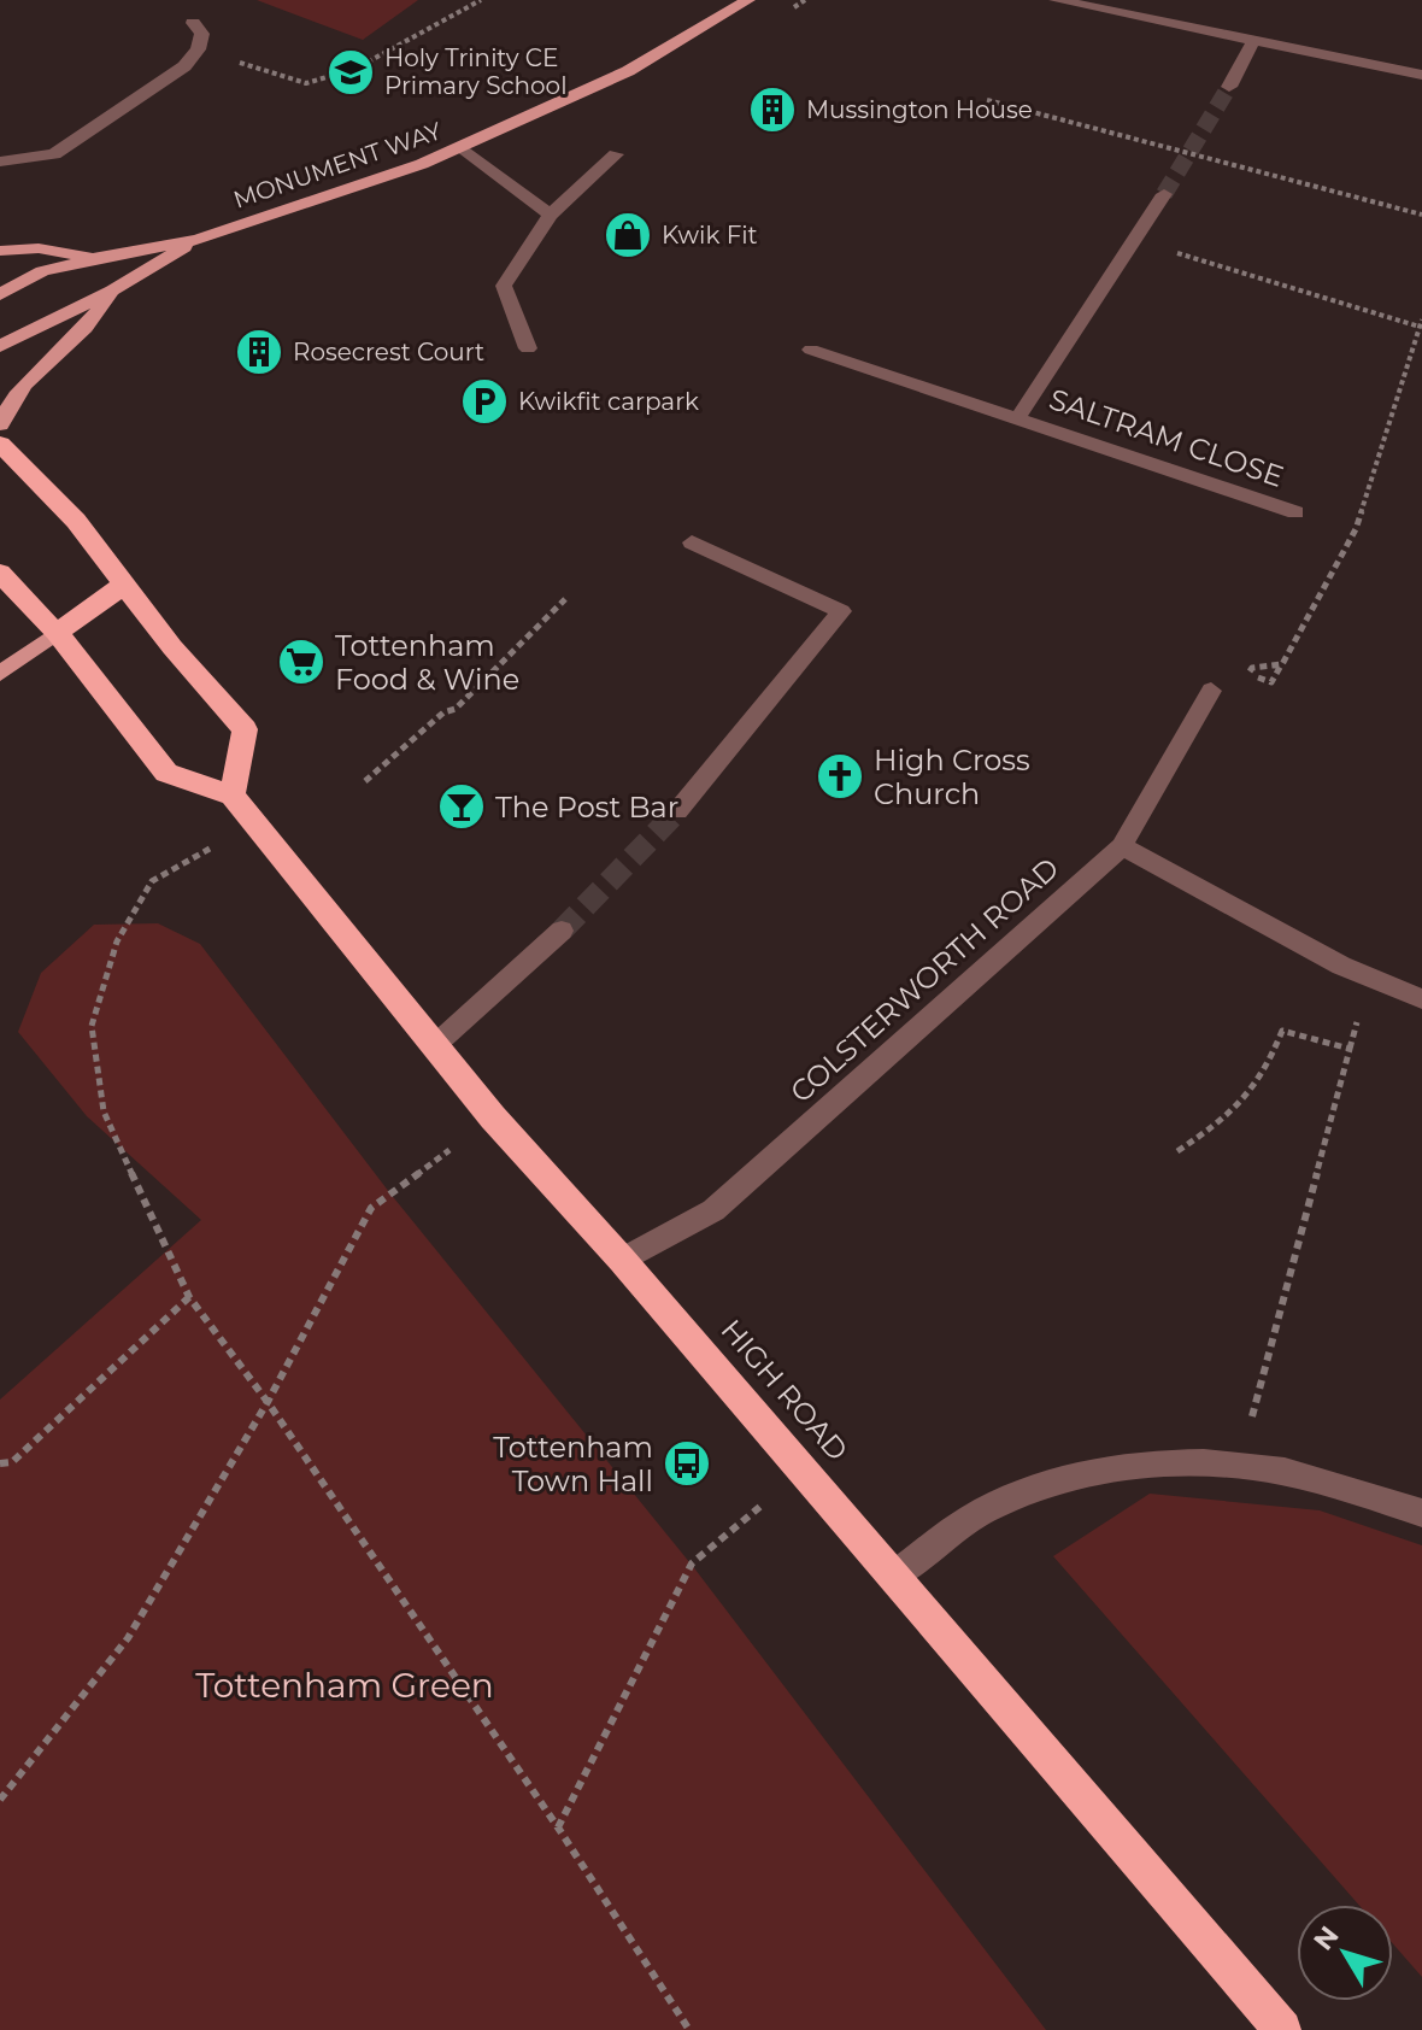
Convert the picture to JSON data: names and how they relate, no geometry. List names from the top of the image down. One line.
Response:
{"streets":{"highway":["HIGH ROAD"],"main road":["MONUMENT WAY"],"street":["SALTRAM CLOSE","COLSTERWORTH ROAD"]},"crossings":[["COLSTERWORTH ROAD","HIGH ROAD"]],"parks":["Tottenham Green"],"places":{"school or university":["Holy Trinity CE Primary School"],"building":["Mussington House","Rosecrest Court"],"shop":["Kwik Fit"],"parking":["Kwikfit carpark"],"supermarket":["Tottenham Food & Wine"],"church":["High Cross Church"],"bar":["The Post Bar"],"bus stop":["Tottenham Town Hall"]},"north":"top left"}
